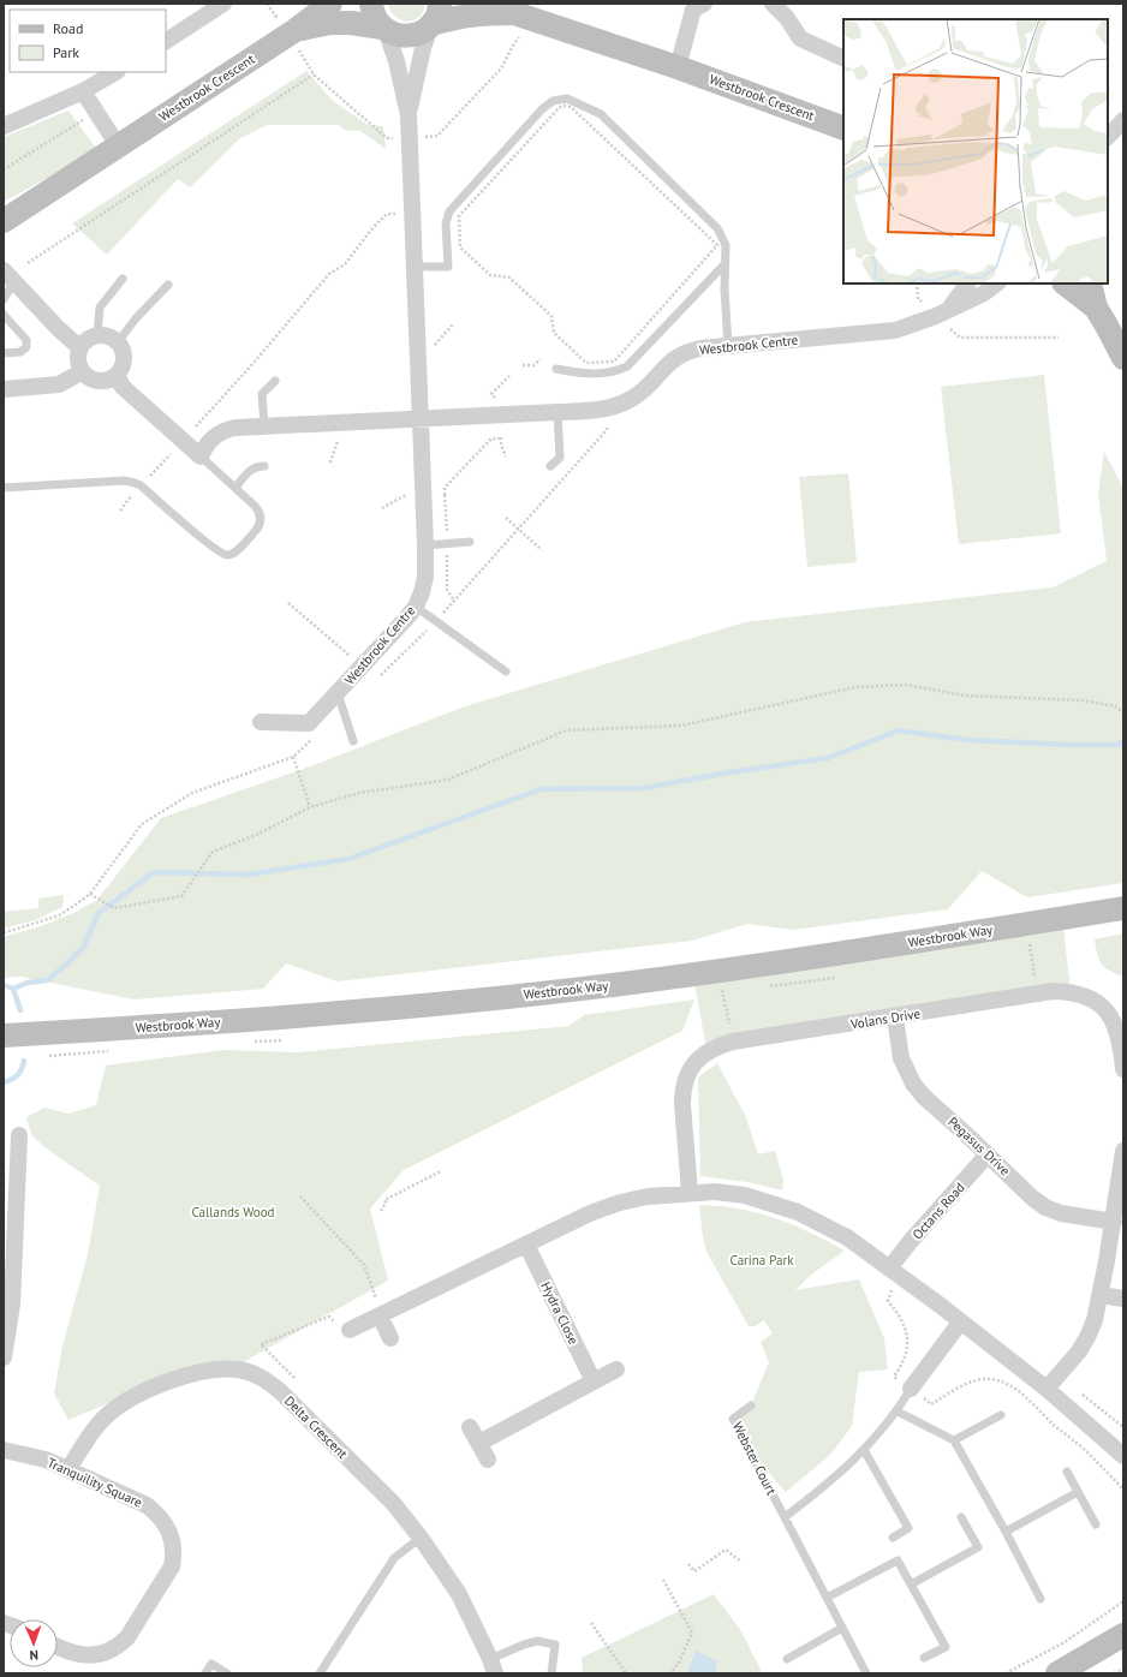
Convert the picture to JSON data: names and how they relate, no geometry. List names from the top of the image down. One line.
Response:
{"streets":{"street":["Westbrook Crescent","Westbrook Centre","Westbrook Way","Volans Drive","Pegasus Drive","Octans Road","Hydra Close","Delta Crescent","Tranquility Square"],"lane":["Webster Court"]},"crossings":[["Westbrook Crescent","Westbrook Centre"],["Volans Drive","Pegasus Drive"],["Pegasus Drive","Octans Road"],["Delta Crescent","Tranquility Square"]],"parks":["Callands Wood","Carina Park"],"legend":["Road","Park"],"north":"bottom"}
